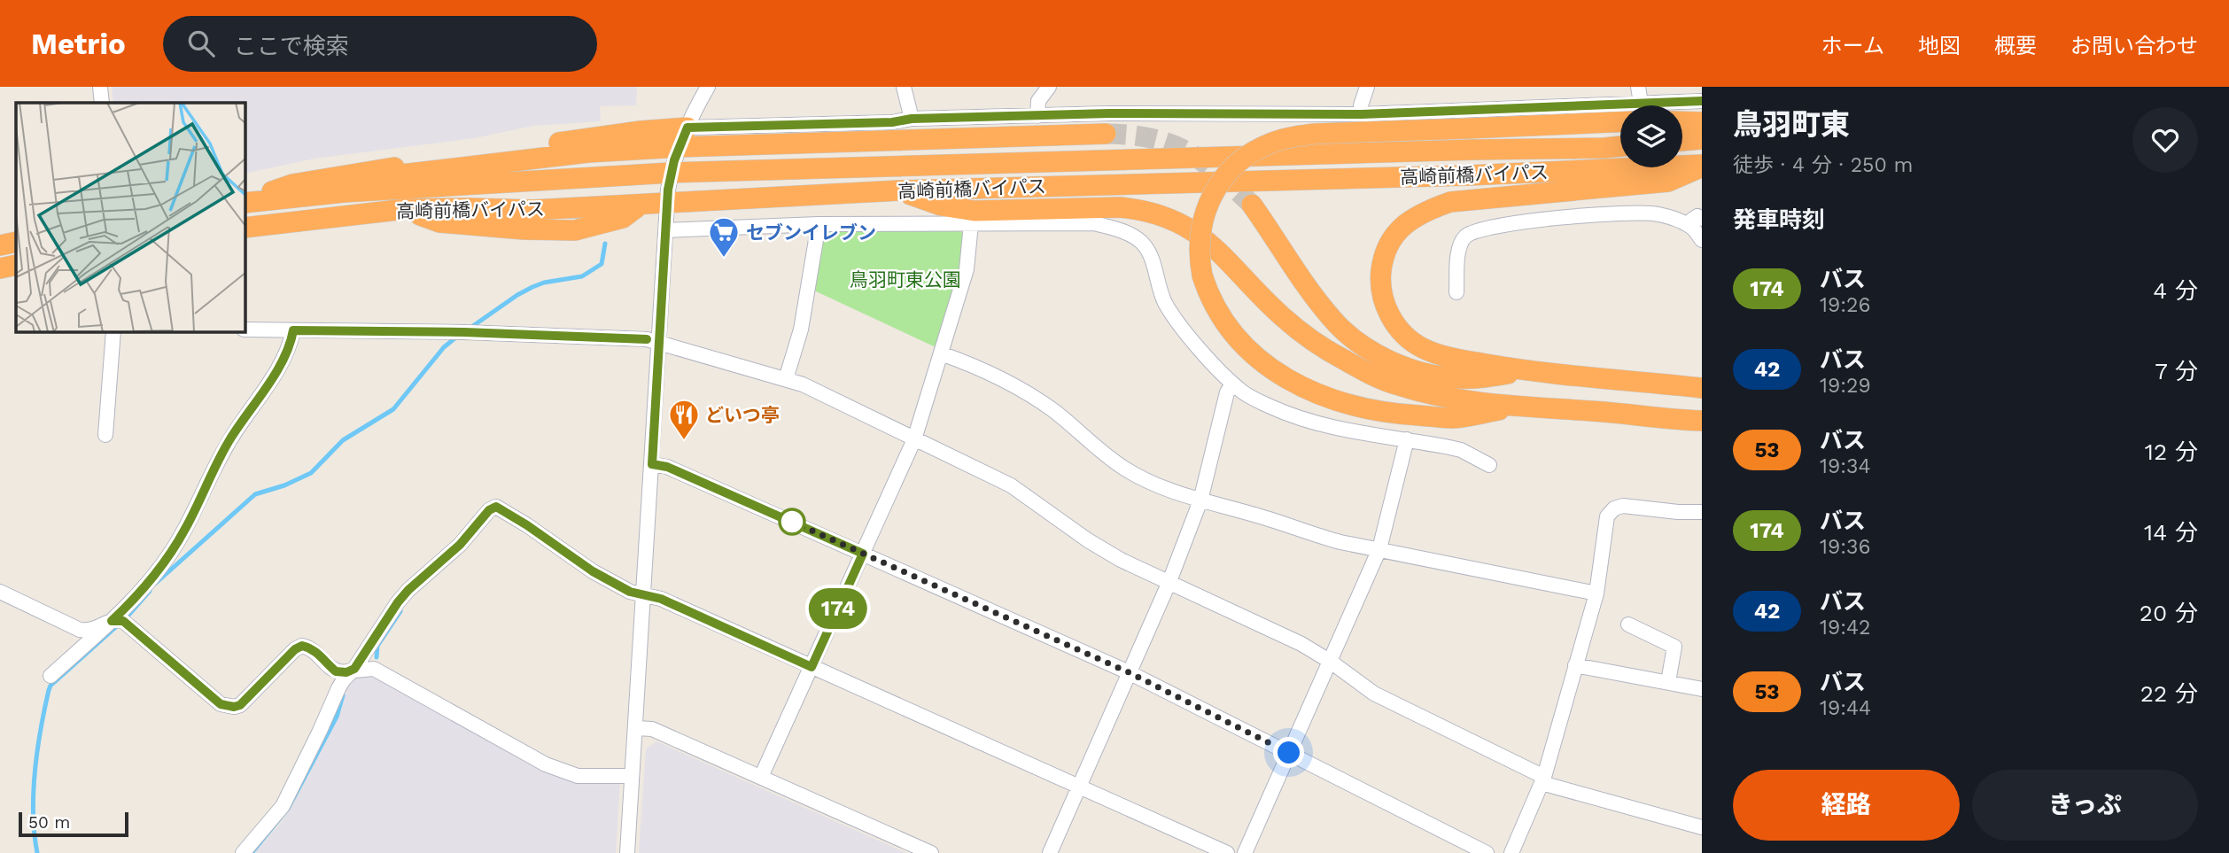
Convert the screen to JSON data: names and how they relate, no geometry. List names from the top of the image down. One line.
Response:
{"streets":{"highway":["高崎前橋バイパス"]},"parks":["鳥羽町東公園"],"places":{"supermarket":["セブンイレブン"],"restaurant":["どいつ亭"]},"lines":["bus line 174"],"scale_bar":"50 m","page":{"header":"Metrio","search":"ここで検索","nav":["ホーム","地図","概要","お問い合わせ"],"on_map":"174","heading":[["鳥羽町東","徒歩 · 4 分 · 250 m"],"発車時刻"],"list":[{"mark":"174","name":"バス","note":"19:26","value":"4 分"},{"mark":"42","name":"バス","note":"19:29","value":"7 分"},{"mark":"53","name":"バス","note":"19:34","value":"12 分"},{"mark":"174","name":"バス","note":"19:36","value":"14 分"},{"mark":"42","name":"バス","note":"19:42","value":"20 分"},{"mark":"53","name":"バス","note":"19:44","value":"22 分"}],"buttons":["経路","きっぷ"],"scale":"50 m"}}
